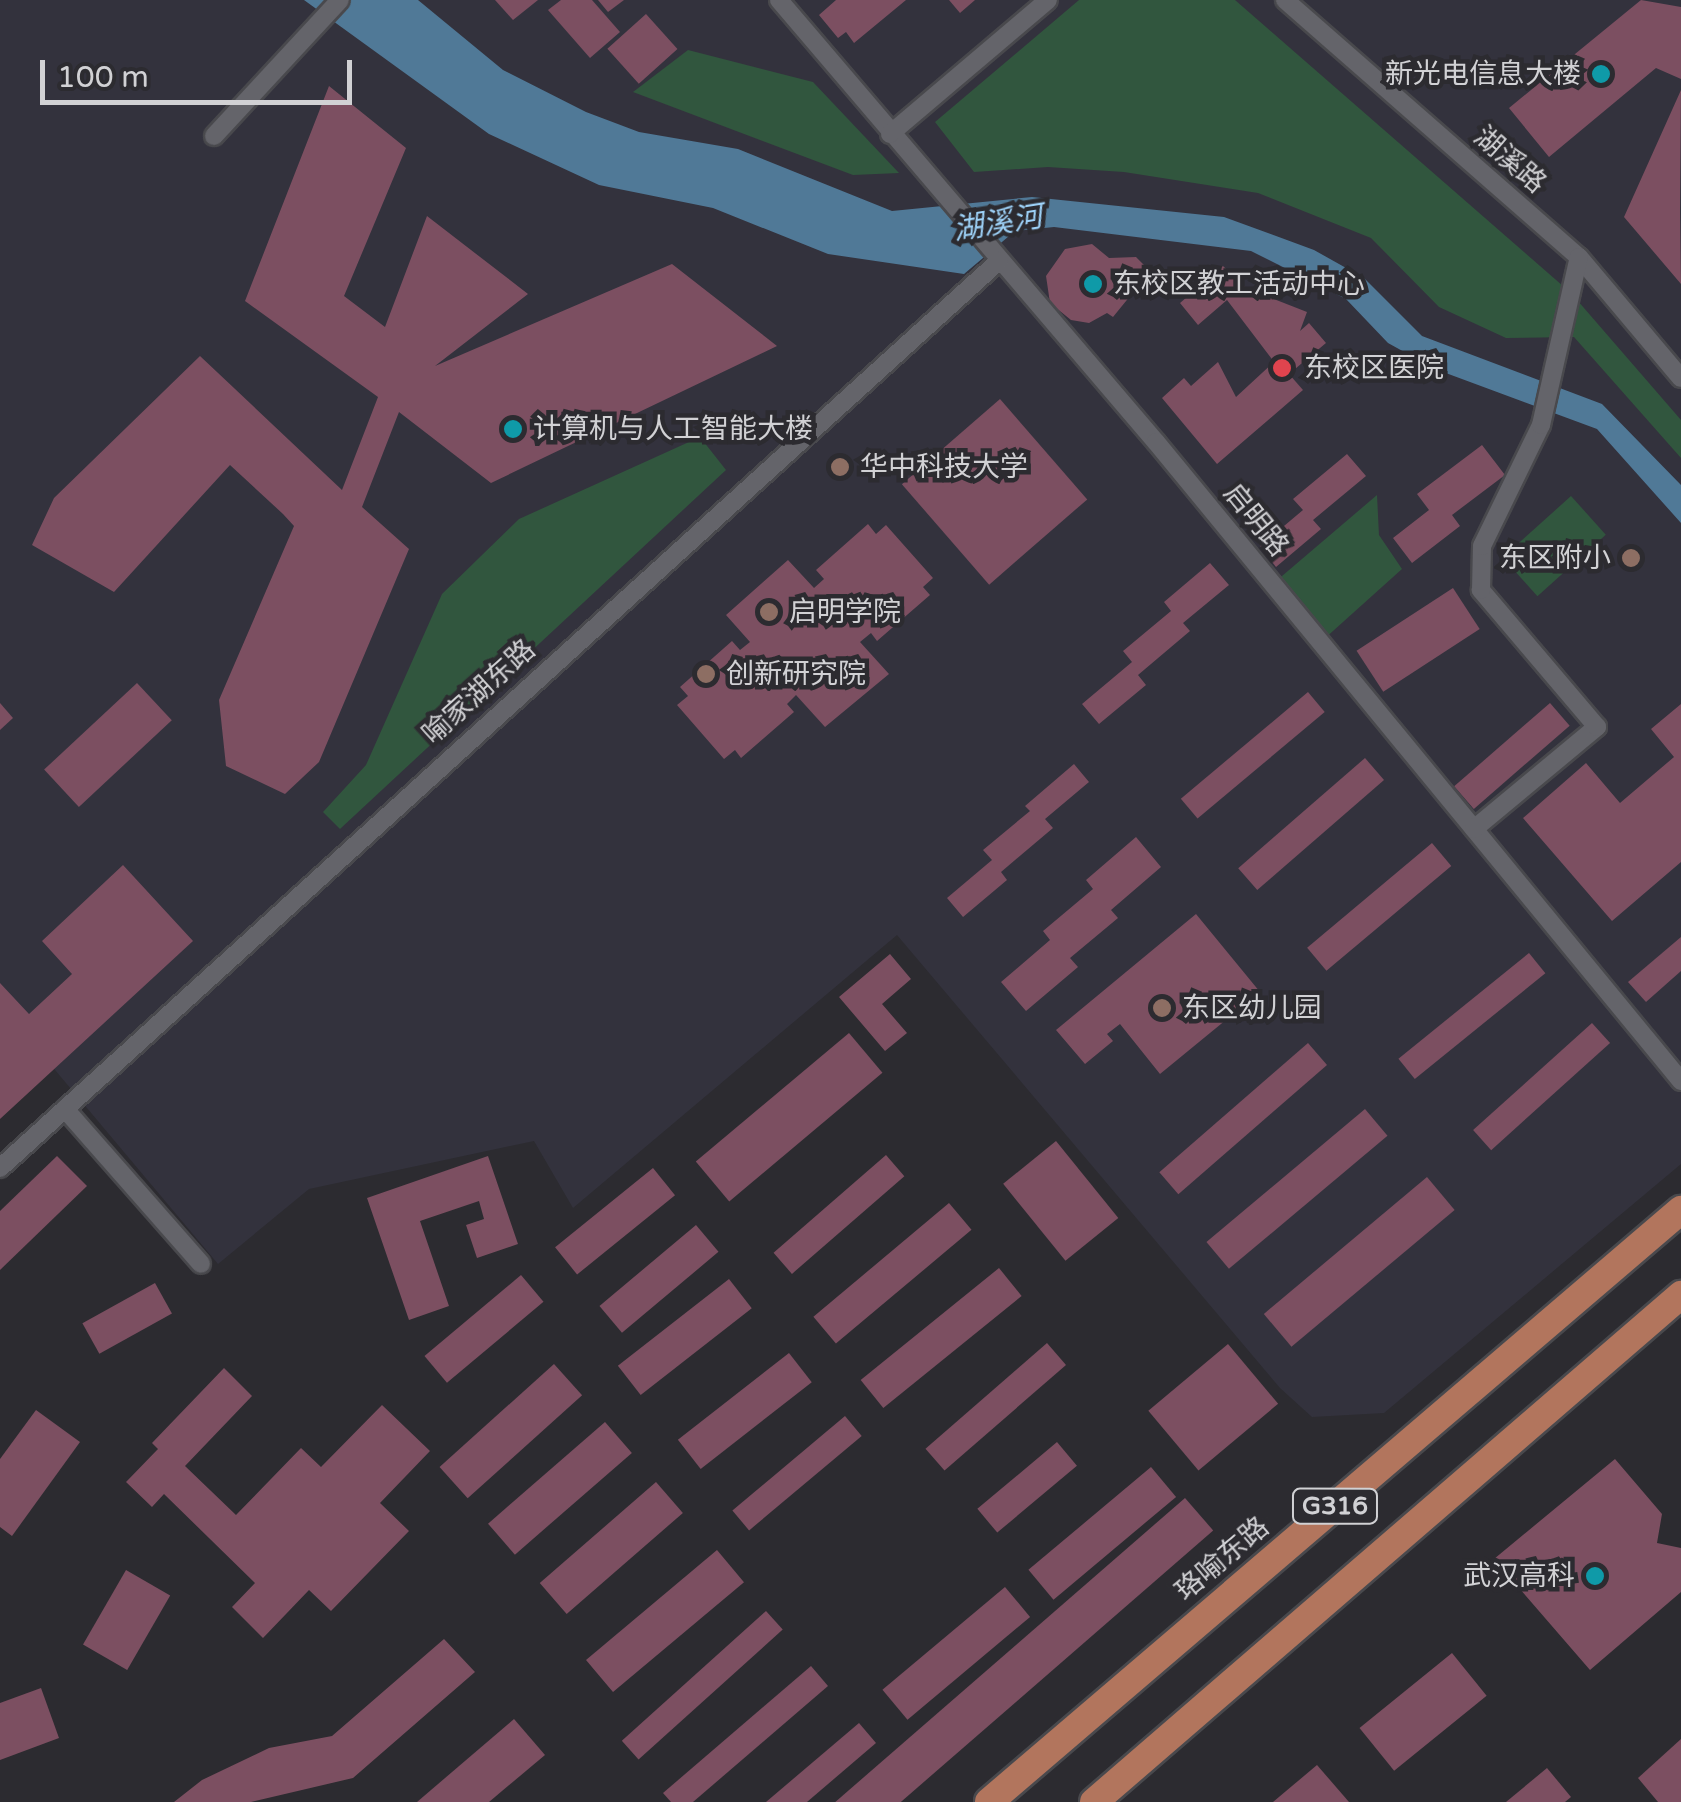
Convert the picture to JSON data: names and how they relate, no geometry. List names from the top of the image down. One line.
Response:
{"streets":{"highway":["G316","珞喻东路"],"street":["湖溪路","启明路","喻家湖东路"]},"crossings":[["启明路","喻家湖东路"]],"water":["湖溪河"],"places":["新光电信息大楼","东校区教工活动中心","东校区医院","计算机与人工智能大楼","华中科技大学","东区附小","启明学院","创新研究院","东区幼儿园","武汉高科"],"scale_bar":"100 m"}
